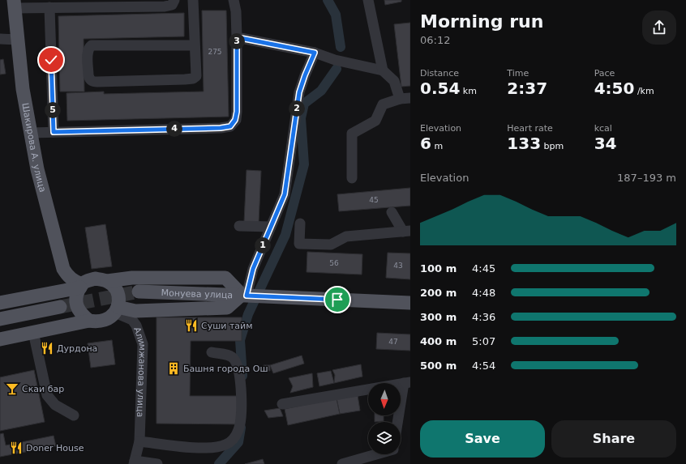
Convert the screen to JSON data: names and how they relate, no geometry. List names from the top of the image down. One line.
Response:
{"streets":{"main road":["Шакирова А. улица","Монуева улица"],"street":["Алимжанова улица"]},"crossings":[["Шакирова А. улица","Алимжанова улица"]],"places":{"restaurant":["Суши тайм","Дурдона","Doner House"],"building":["Башня города Ош"],"bar":["Скаи бар"]},"house_numbers":["275","45","56","43","47"],"north":"bottom","page":{"heading":["Morning run","06:12"],"pins":["3","2","5","4","1"],"stats":[["Distance","0.54 km"],["Time","2:37"],["Pace","4:50 /km"],["Elevation","6 m"],["Heart rate","133 bpm"],["kcal","34"]],"chart":["Elevation","187–193 m"],"list":[{"name":"100 m","note":"4:45"},{"name":"200 m","note":"4:48"},{"name":"300 m","note":"4:36"},{"name":"400 m","note":"5:07"},{"name":"500 m","note":"4:54"}],"buttons":["Save","Share"]}}
